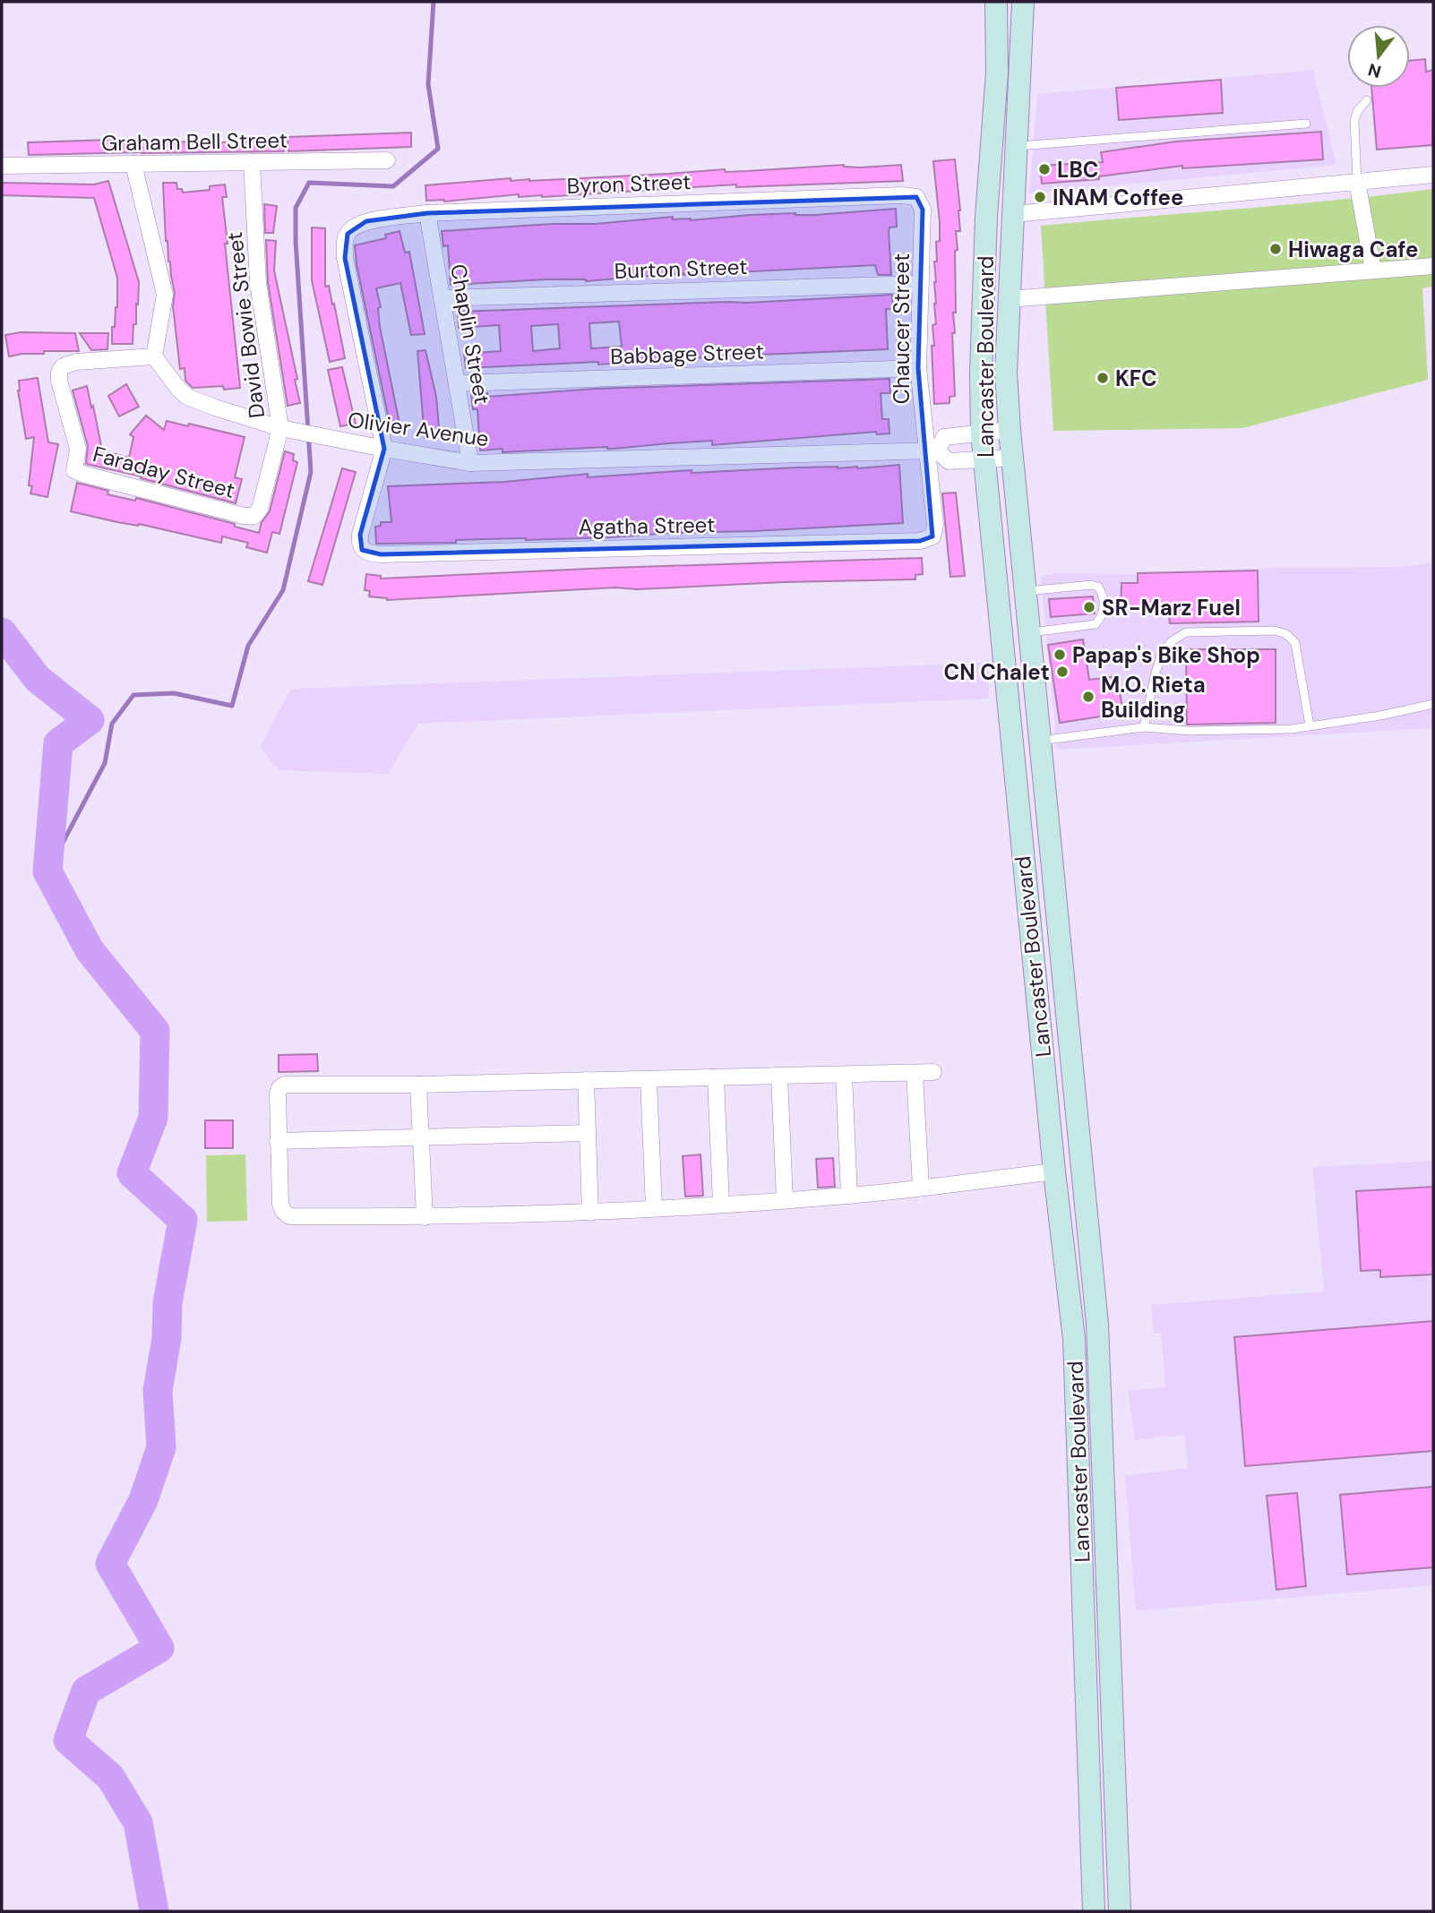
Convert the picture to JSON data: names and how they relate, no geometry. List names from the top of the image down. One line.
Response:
{"streets":{"main road":["Lancaster Boulevard"],"street":["Graham Bell Street","Byron Street","Burton Street","David Bowie Street","Chaucer Street","Chaplin Street","Babbage Street","Olivier Avenue","Faraday Street","Agatha Street"]},"crossings":[["Graham Bell Street","David Bowie Street"],["Byron Street","Chaucer Street"],["Byron Street","Chaplin Street"],["Byron Street","Olivier Avenue"],["Byron Street","Agatha Street"],["Burton Street","Chaucer Street"],["Burton Street","Chaplin Street"],["David Bowie Street","Olivier Avenue"],["David Bowie Street","Faraday Street"],["Chaucer Street","Babbage Street"],["Chaucer Street","Olivier Avenue"],["Chaucer Street","Agatha Street"],["Chaplin Street","Babbage Street"],["Chaplin Street","Olivier Avenue"],["Lancaster Boulevard","Olivier Avenue"],["Olivier Avenue","Faraday Street"],["Olivier Avenue","Agatha Street"]],"places":["LBC","INAM Coffee","Hiwaga Cafe","KFC","SR-Marz Fuel","Papap's Bike Shop","CN Chalet","M.O. Rieta Building"],"north":"bottom"}
